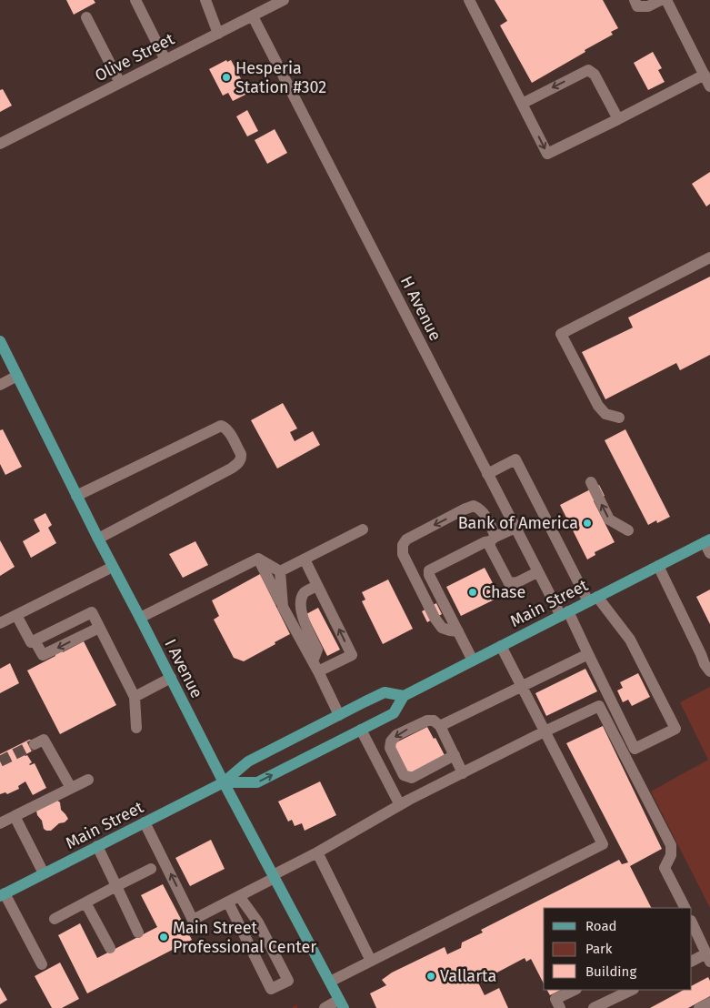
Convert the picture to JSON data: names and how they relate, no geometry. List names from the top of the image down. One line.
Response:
{"streets":{"main road":["Main Street","I Avenue"],"street":["Olive Street","H Avenue"]},"crossings":[["Olive Street","H Avenue"],["H Avenue","Main Street"],["Main Street","I Avenue"]],"places":["Hesperia Station #302","Bank of America","Chase","Main Street Professional Center","Vallarta"],"legend":["Road","Park","Building"]}
